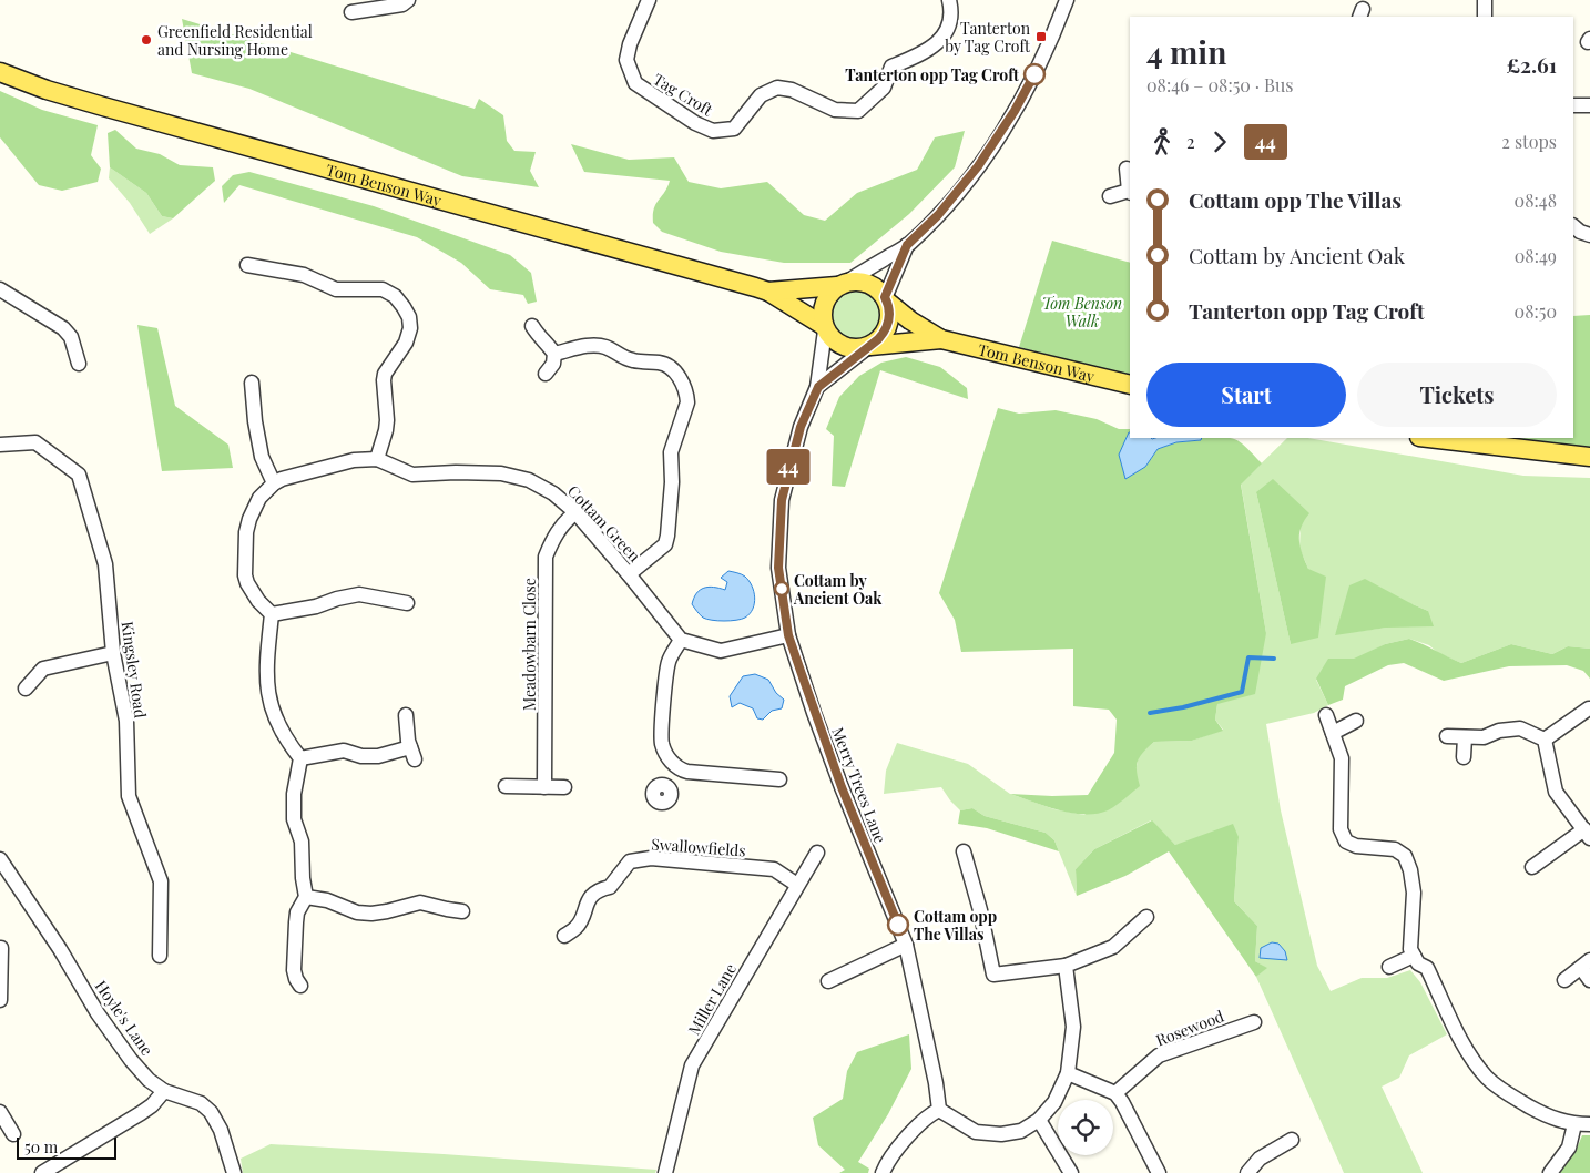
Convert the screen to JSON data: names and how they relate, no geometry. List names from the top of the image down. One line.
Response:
{"streets":{"main road":["Tom Benson Way"],"street":["Tag Croft","Cottam Green","Meadowbarn Close","Kingsley Road","Merry Trees Lane","Swallowfields","Miller Lane","Hoyle's Lane","Rosewood"]},"crossings":[["Tom Benson Way","Merry Trees Lane"],["Cottam Green","Meadowbarn Close"],["Swallowfields","Miller Lane"]],"parks":["Tom Benson Walk"],"places":{"transit":["Tanterton by Tag Croft"],"other":["Greenfield Residential and Nursing Home","Tanterton opp Tag Croft","Cottam by Ancient Oak","Cottam opp The Villas"]},"lines":["bus line 44"],"scale_bar":"50 m","page":{"on_map":"44","heading":["4 min","08:46 – 08:50 · Bus","£2.61"],"legs":["2","44","2 stops"],"list":[{"name":"Cottam opp The Villas","value":"08:48"},{"name":"Cottam by Ancient Oak","value":"08:49"},{"name":"Tanterton opp Tag Croft","value":"08:50"}],"buttons":["Start","Tickets"],"scale":"50 m"}}
